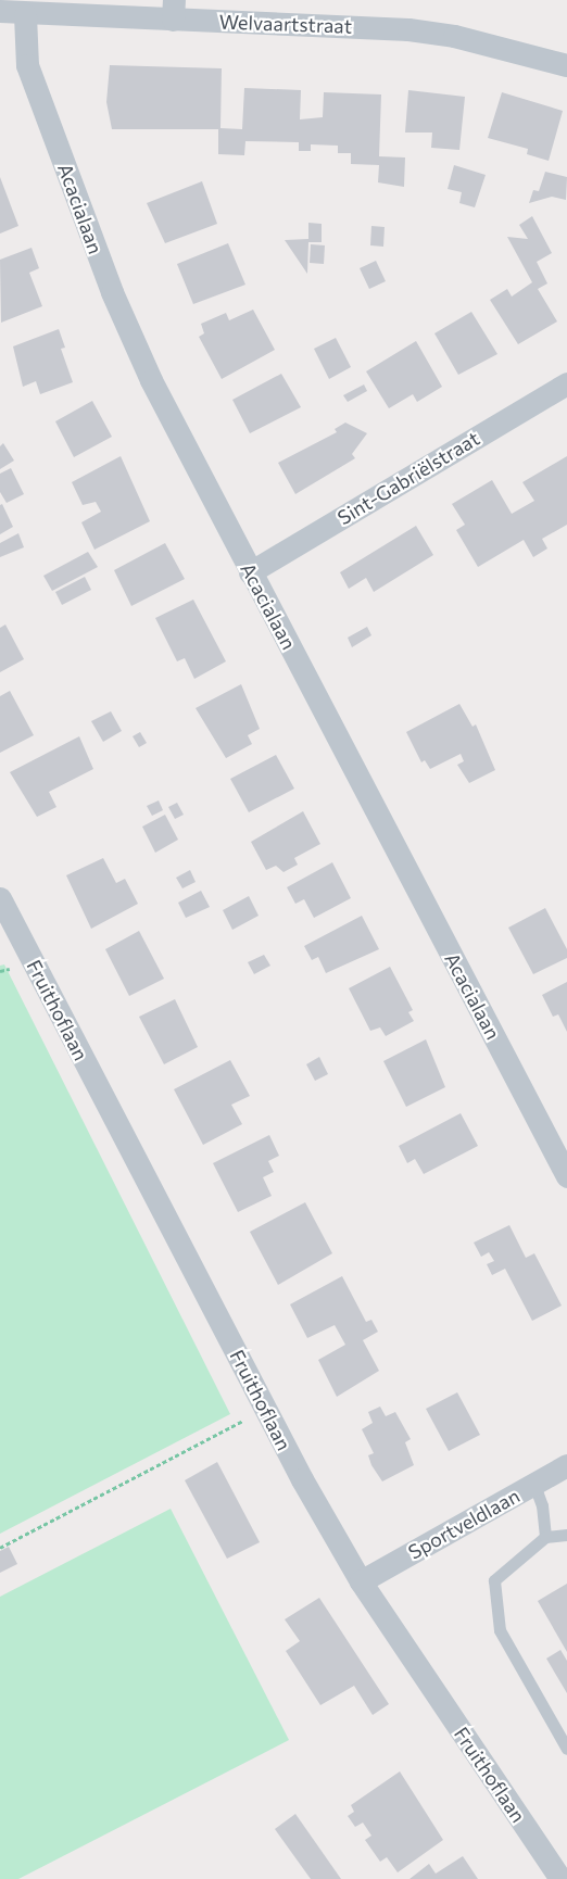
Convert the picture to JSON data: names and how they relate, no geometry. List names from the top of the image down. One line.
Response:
{"streets":{"street":["Welvaartstraat","Acacialaan","Sint-Gabriëlstraat","Fruithoflaan","Sportveldlaan"]},"crossings":[["Welvaartstraat","Acacialaan"],["Acacialaan","Sint-Gabriëlstraat"],["Fruithoflaan","Sportveldlaan"]]}
